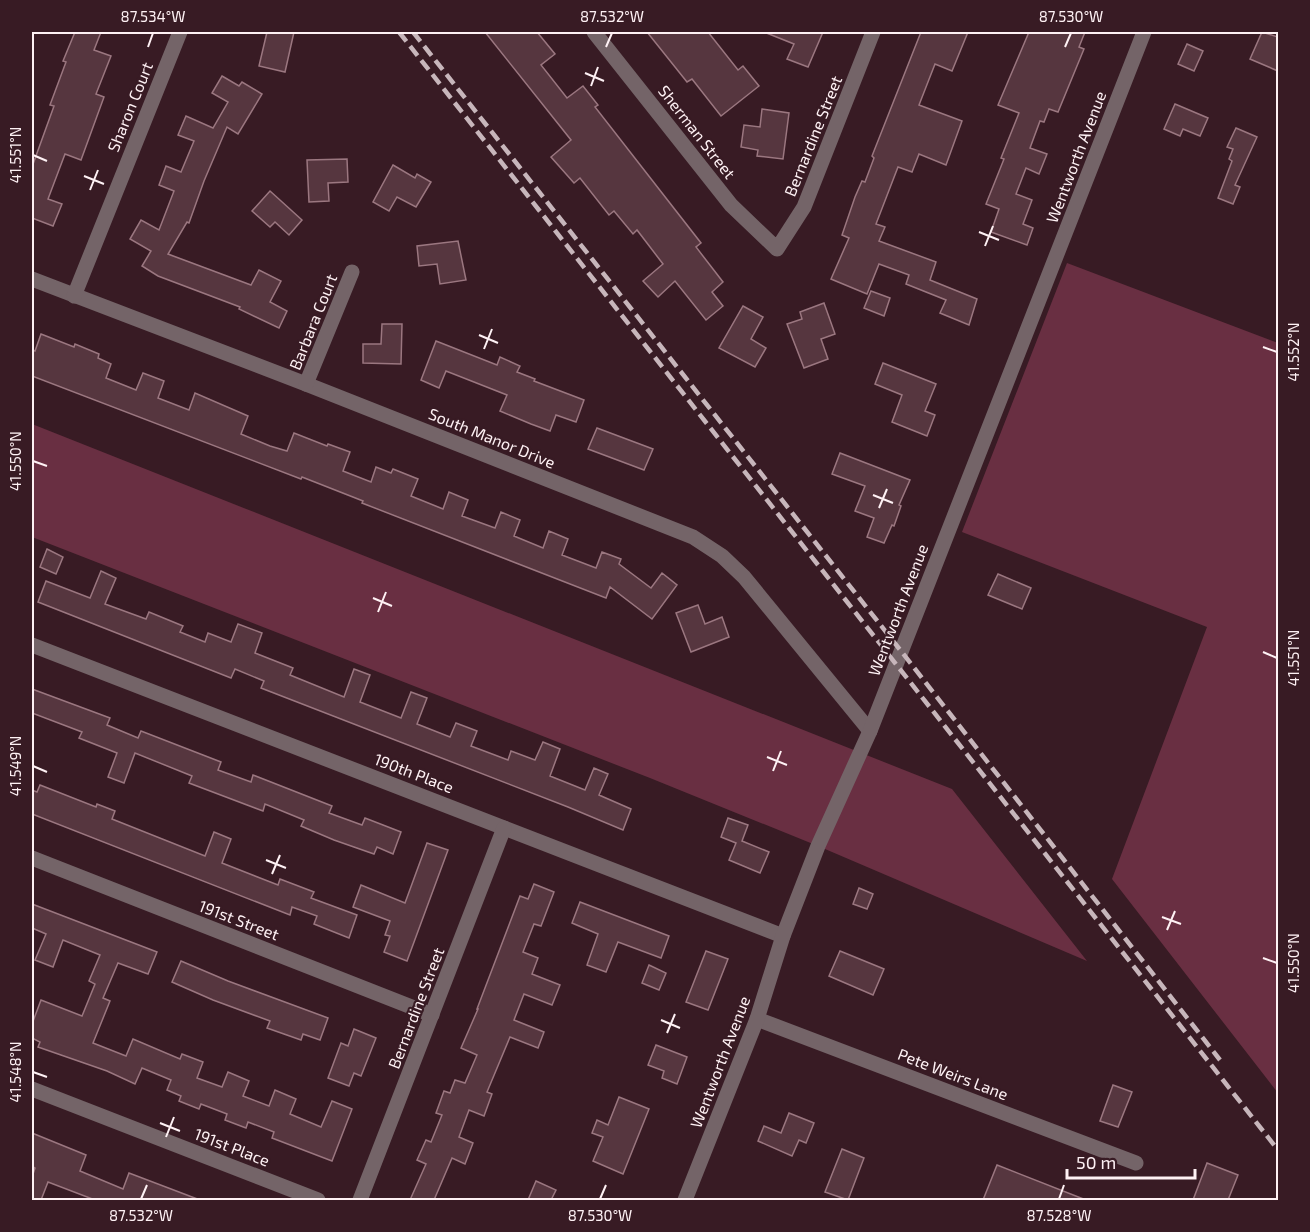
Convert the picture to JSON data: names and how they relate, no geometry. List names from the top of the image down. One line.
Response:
{"streets":{"street":["Sharon Court","Sherman Street","Bernardine Street","Wentworth Avenue","Barbara Court","South Manor Drive","190th Place","191st Street","Pete Weirs Lane","191st Place"]},"crossings":[["Sharon Court","South Manor Drive"],["Sherman Street","Bernardine Street"],["Bernardine Street","190th Place"],["Bernardine Street","191st Street"],["Wentworth Avenue","South Manor Drive"],["Wentworth Avenue","190th Place"],["Wentworth Avenue","Pete Weirs Lane"],["Barbara Court","South Manor Drive"]],"scale_bar":"50 m","coordinates":["87.534°W","87.532°W","87.530°W","41.551°N","41.552°N","41.550°N","41.549°N","41.548°N","87.528°W"]}
